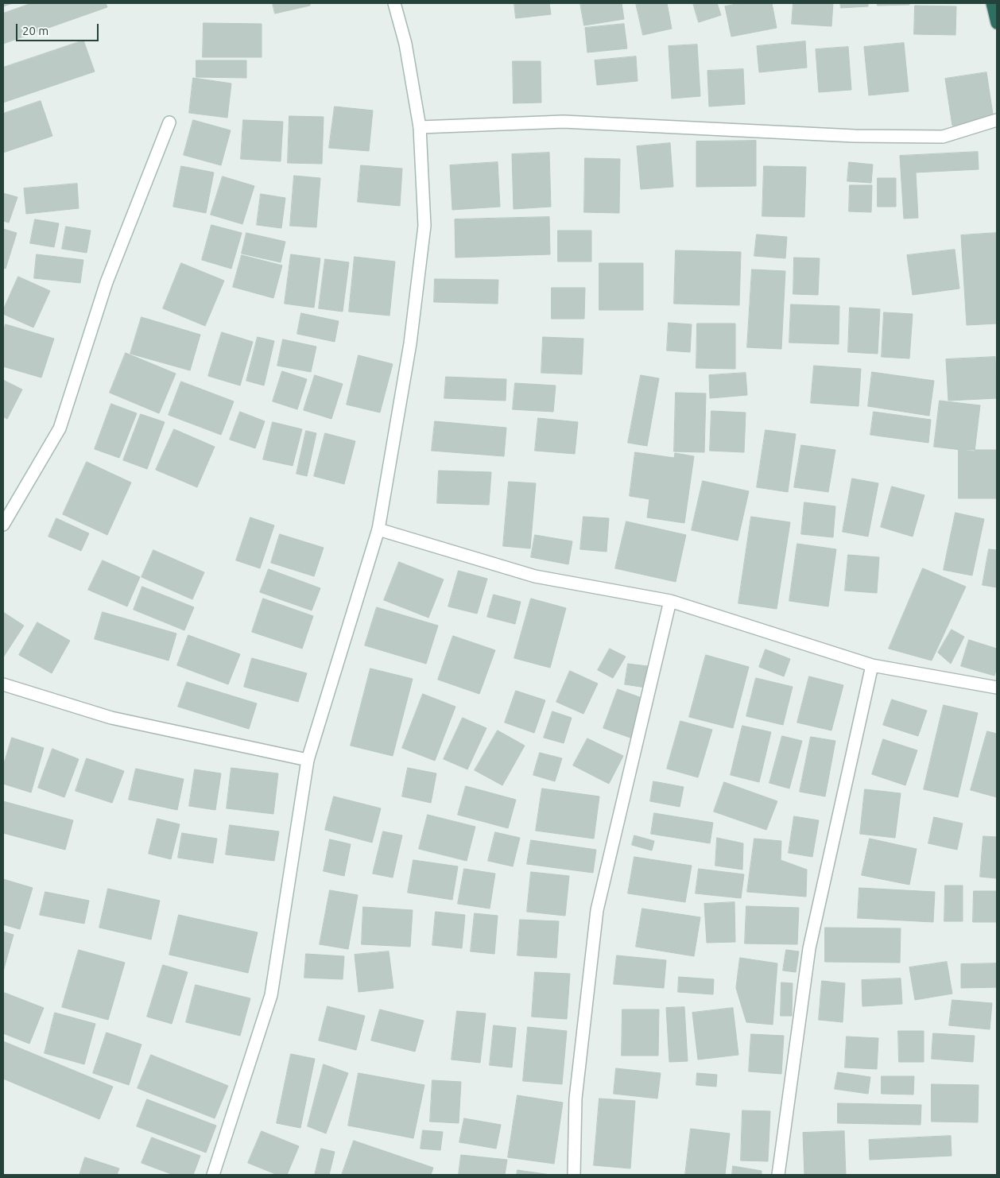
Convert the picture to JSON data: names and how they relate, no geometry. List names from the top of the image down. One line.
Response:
{"scale_bar":"20 m"}
